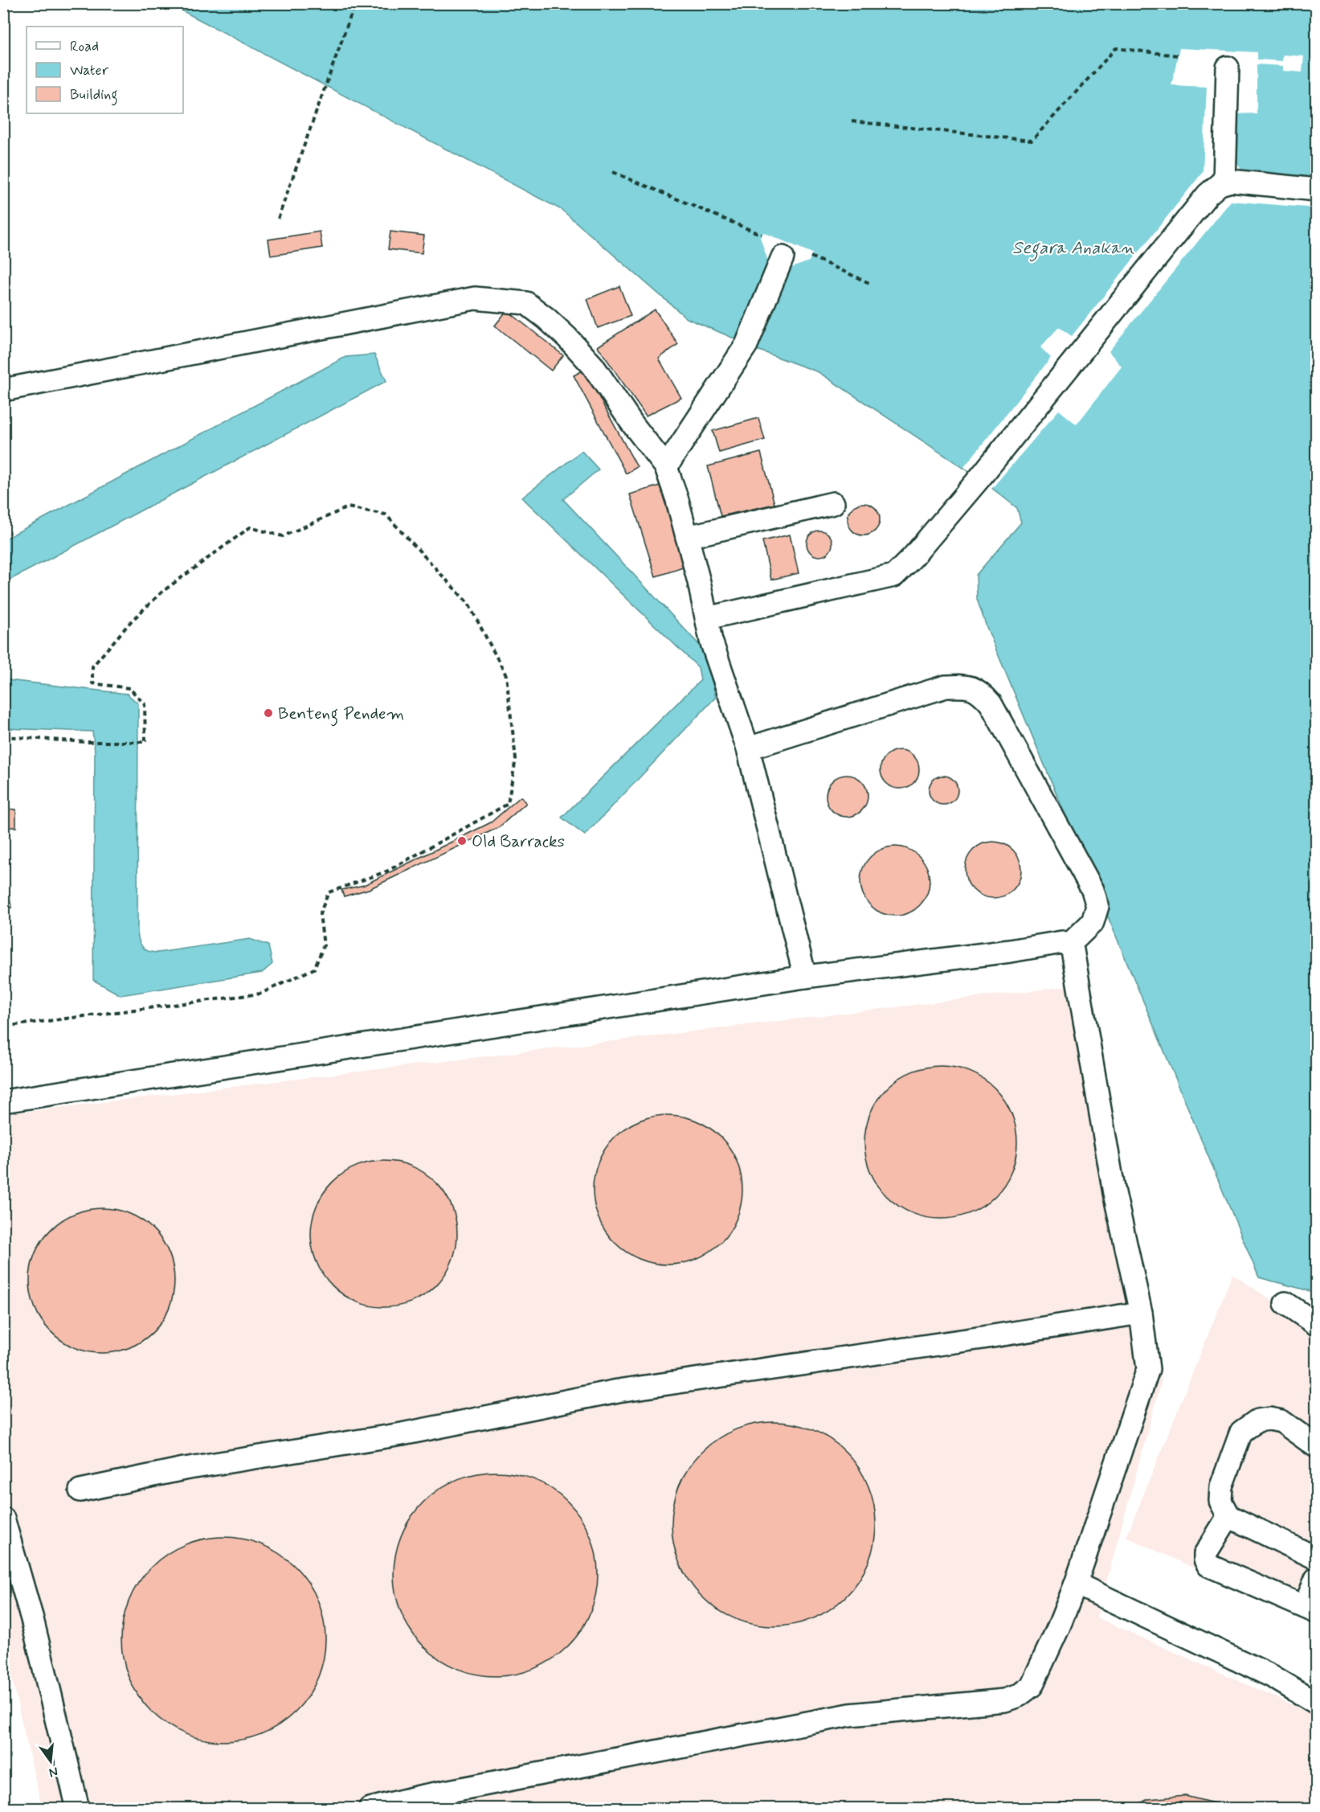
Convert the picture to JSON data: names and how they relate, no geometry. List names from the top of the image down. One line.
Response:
{"water":["Segara Anakan"],"places":["Benteng Pendem","Old Barracks"],"legend":["Road","Water","Building"],"north":"bottom"}
